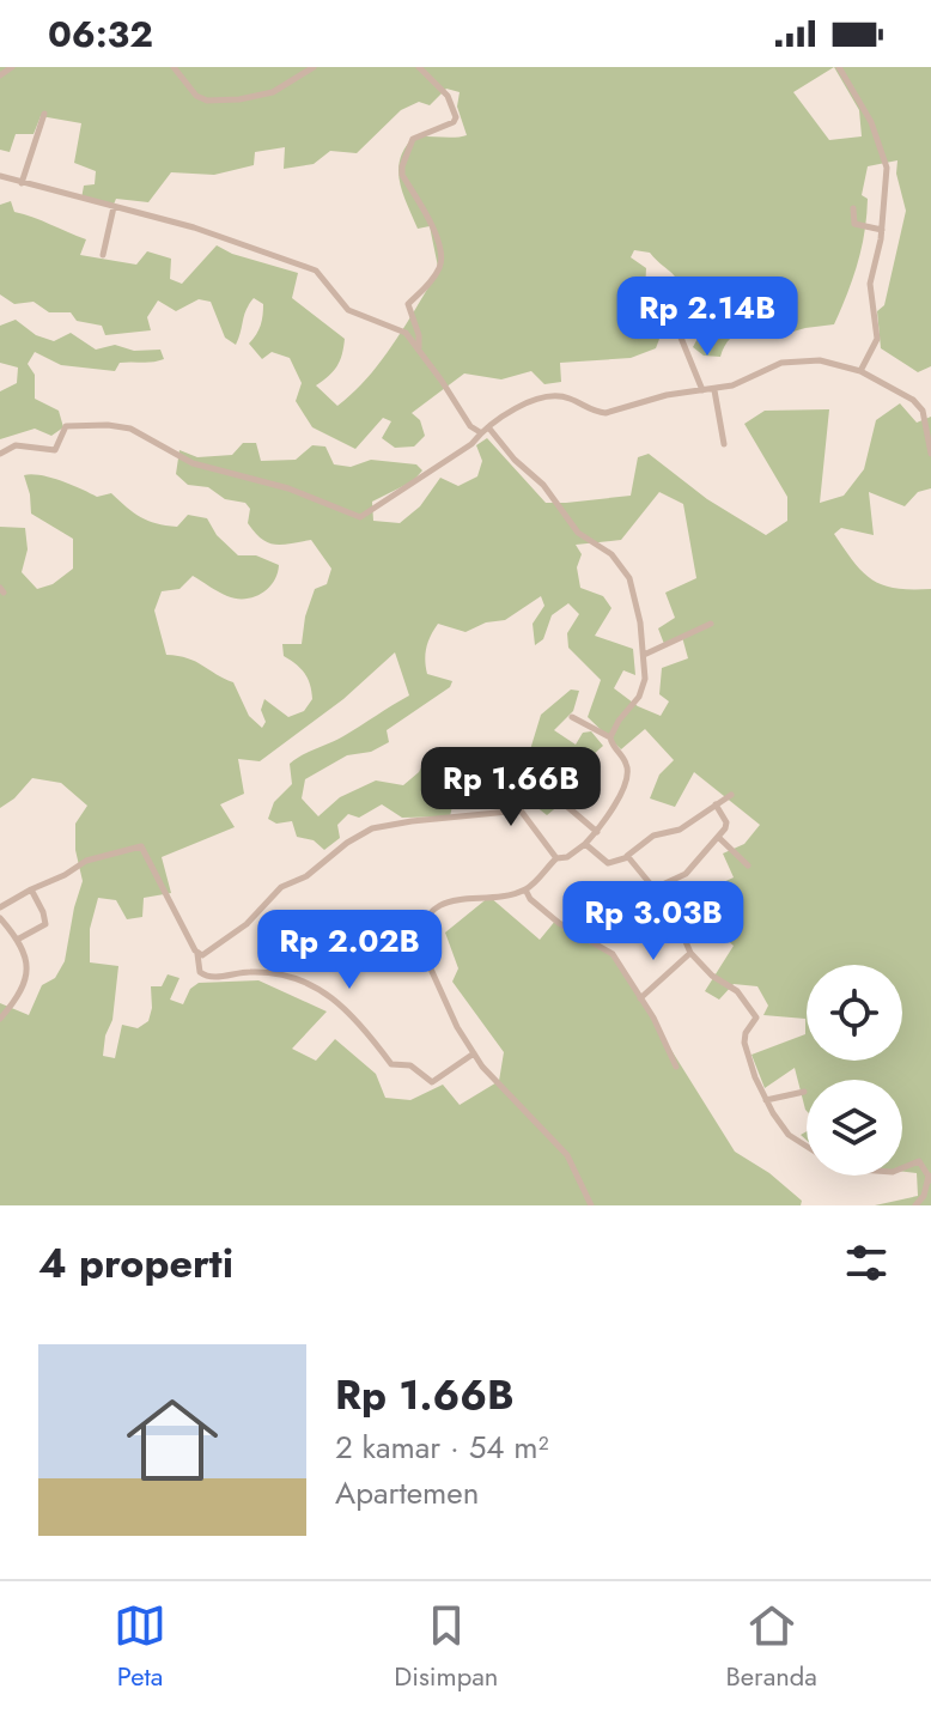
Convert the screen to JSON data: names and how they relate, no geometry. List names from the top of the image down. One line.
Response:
{"page":{"status":"06:32","price":["Rp 2.14B","Rp 1.66B","Rp 3.03B","Rp 2.02B"],"heading":"4 properti","list":[{"name":"Rp 1.66B","note":"2 kamar · 54 m² · Apartemen"}],"tabs":["Peta","Disimpan","Beranda"]}}
